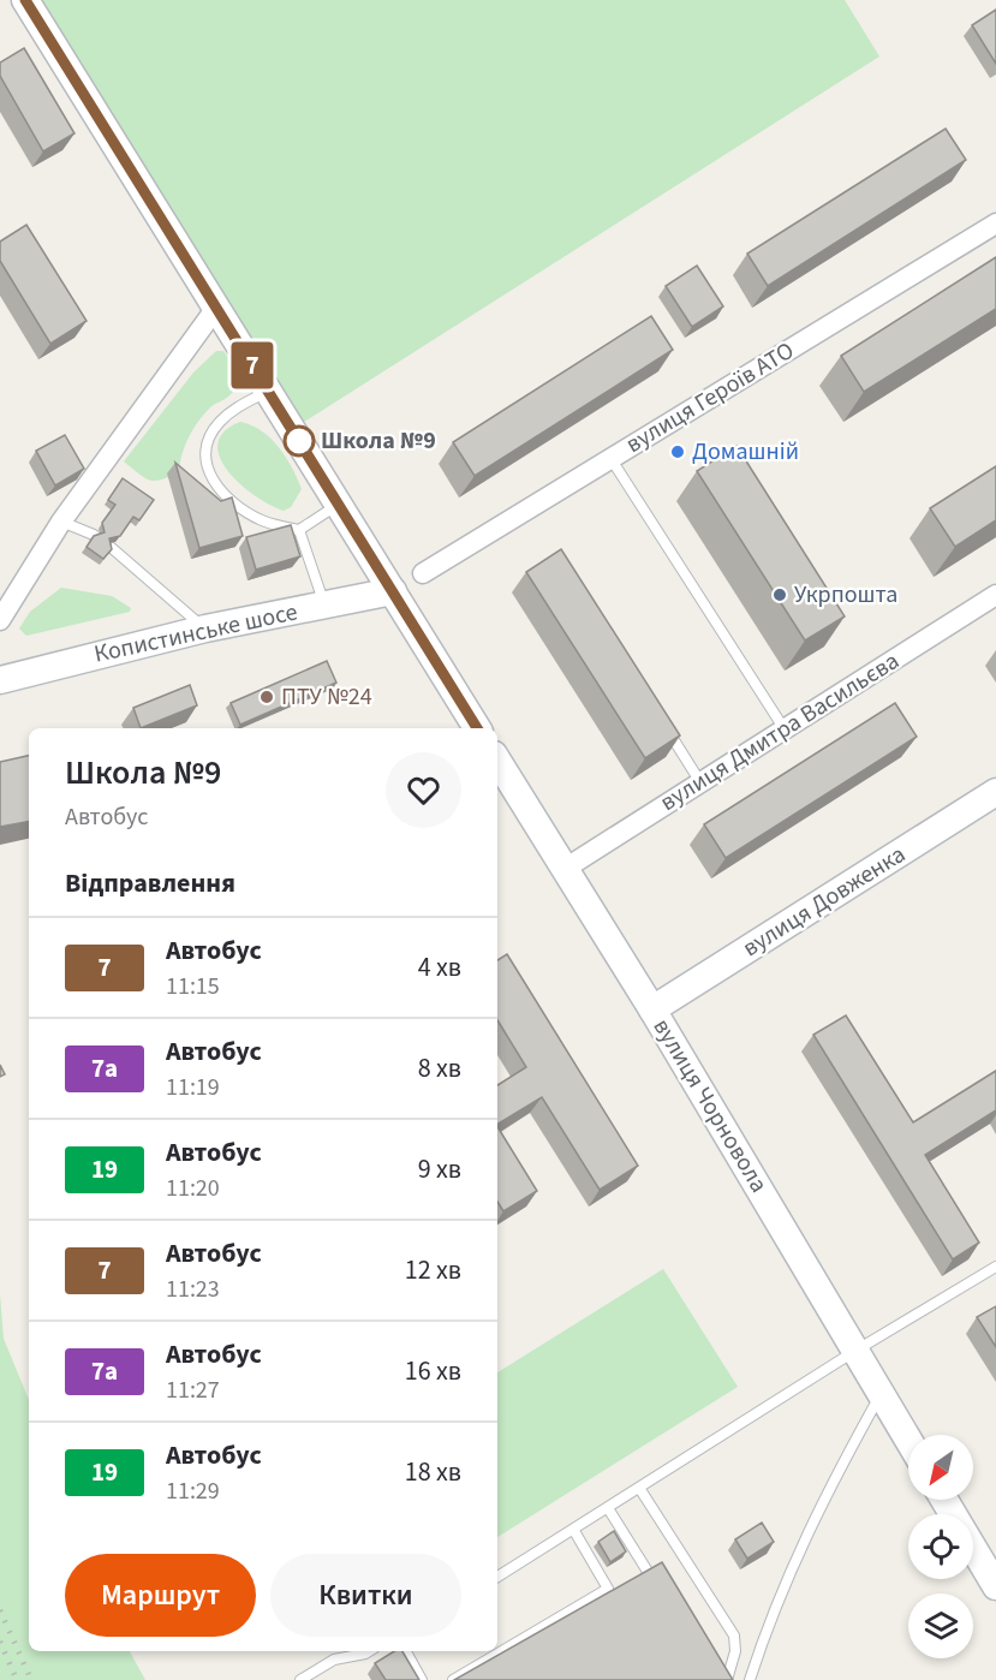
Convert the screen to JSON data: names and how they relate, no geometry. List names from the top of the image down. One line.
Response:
{"streets":{"street":["вулиця Героїв АТО","Копистинське шосе","вулиця Дмитра Васильєва","вулиця Довженка","вулиця Чорновола"]},"crossings":[["вулиця Дмитра Васильєва","вулиця Чорновола"],["вулиця Довженка","вулиця Чорновола"]],"places":["Школа №9","Домашній","Укрпошта","ПТУ №24"],"lines":["bus line 7"],"north":"bottom left","page":{"on_map":"7","heading":[["Школа №9","Автобус"],"Відправлення"],"list":[{"mark":"7","name":"Автобус","note":"11:15","value":"4 хв"},{"mark":"7а","name":"Автобус","note":"11:19","value":"8 хв"},{"mark":"19","name":"Автобус","note":"11:20","value":"9 хв"},{"mark":"7","name":"Автобус","note":"11:23","value":"12 хв"},{"mark":"7а","name":"Автобус","note":"11:27","value":"16 хв"},{"mark":"19","name":"Автобус","note":"11:29","value":"18 хв"}],"buttons":["Маршрут","Квитки"]}}
